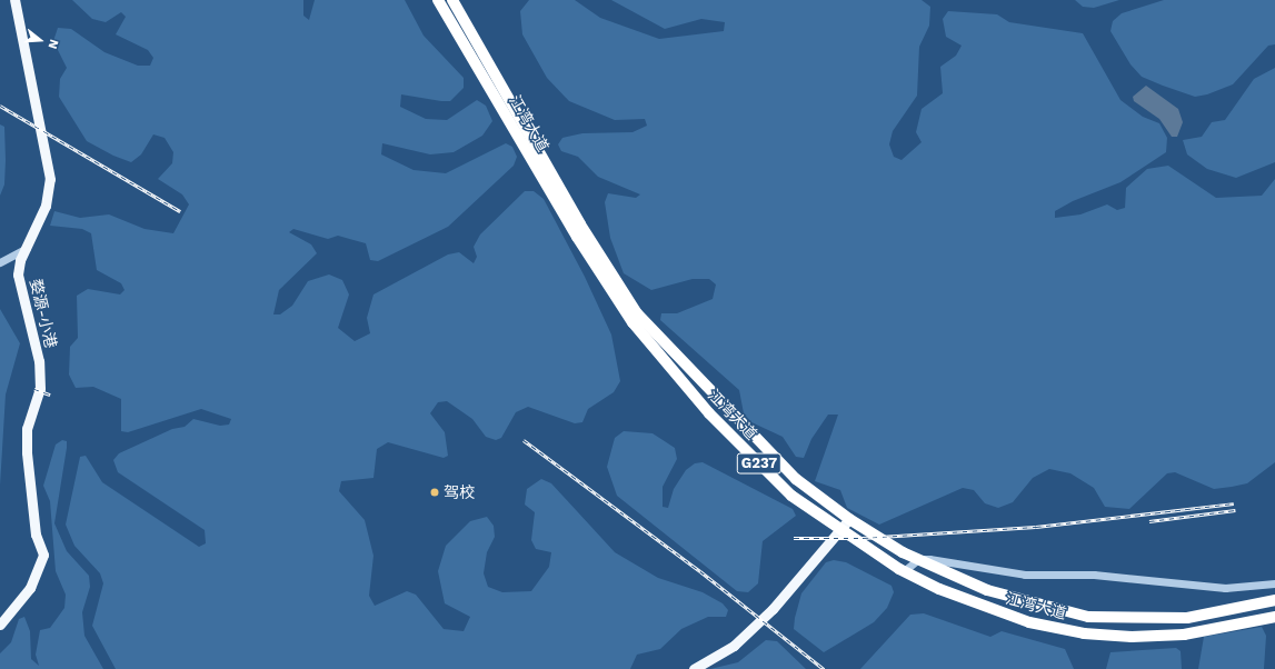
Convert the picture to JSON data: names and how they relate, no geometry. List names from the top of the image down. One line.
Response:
{"streets":{"highway":["江湾大道","G237"],"main road":["婺源-小港"]},"places":["驾校"],"north":"right"}
